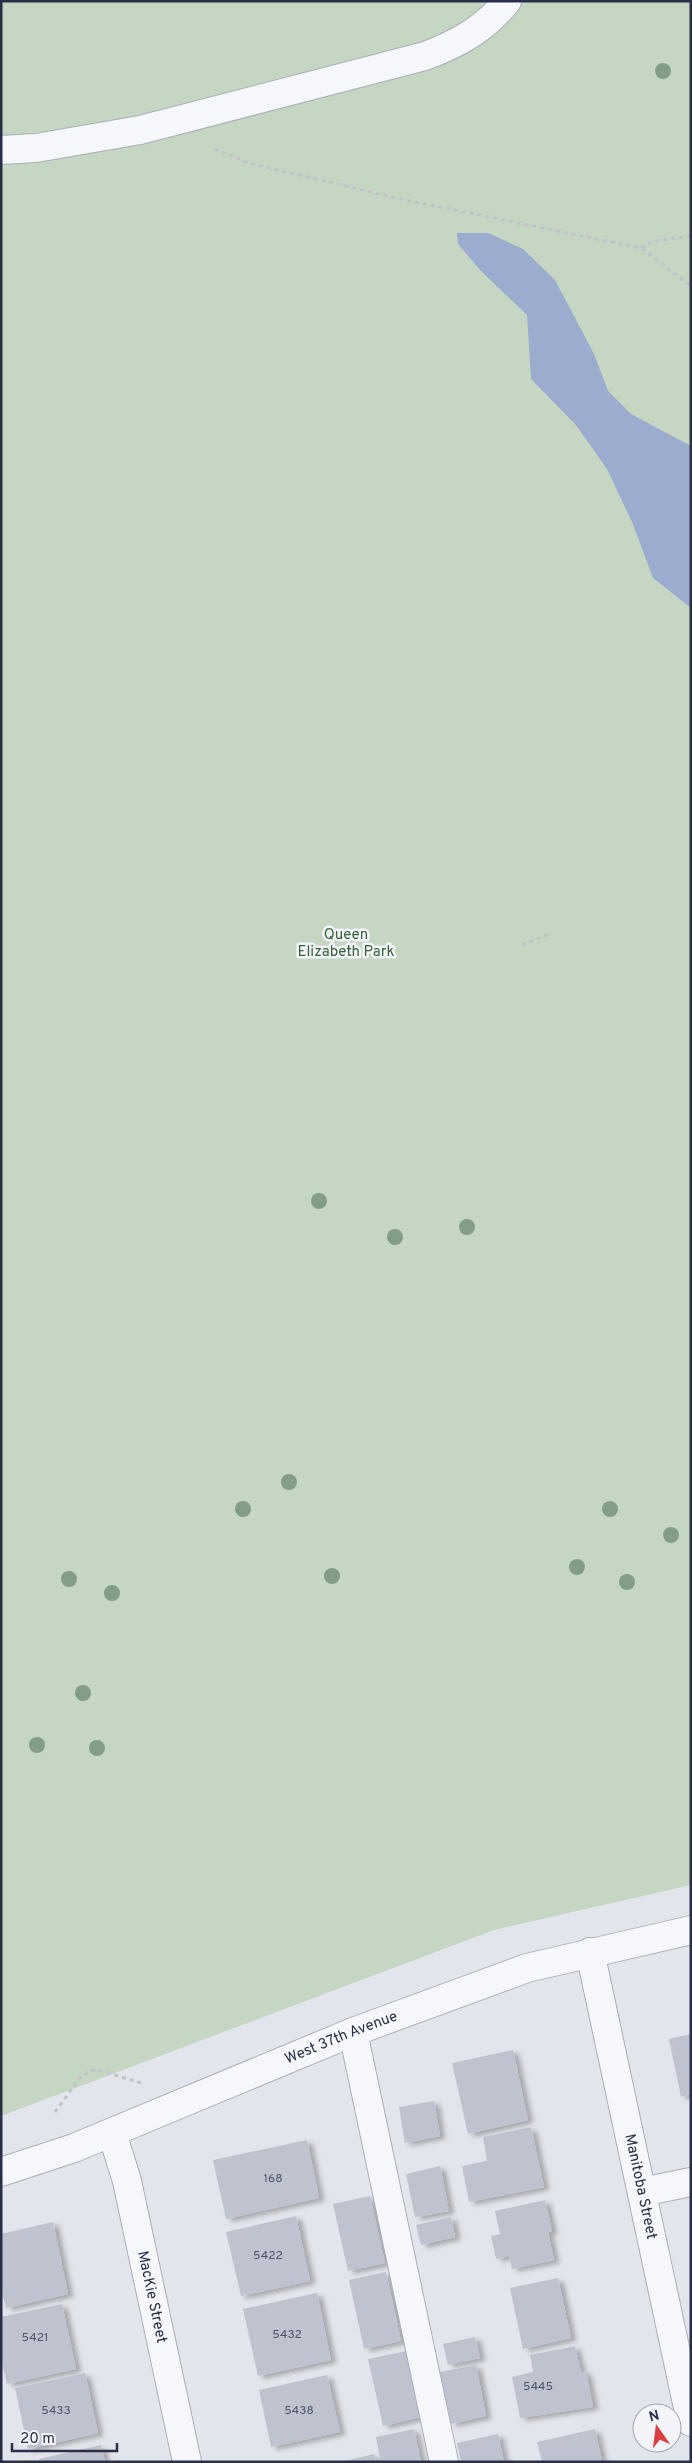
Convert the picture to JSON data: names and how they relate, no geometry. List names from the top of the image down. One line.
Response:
{"streets":{"street":["West 37th Avenue","Manitoba Street","MacKie Street"]},"crossings":[["West 37th Avenue","Manitoba Street"],["West 37th Avenue","MacKie Street"]],"parks":["Queen Elizabeth Park"],"house_numbers":["168","5422","5432","5421","5445","5433","5438"],"scale_bar":"20 m","north":"top"}
